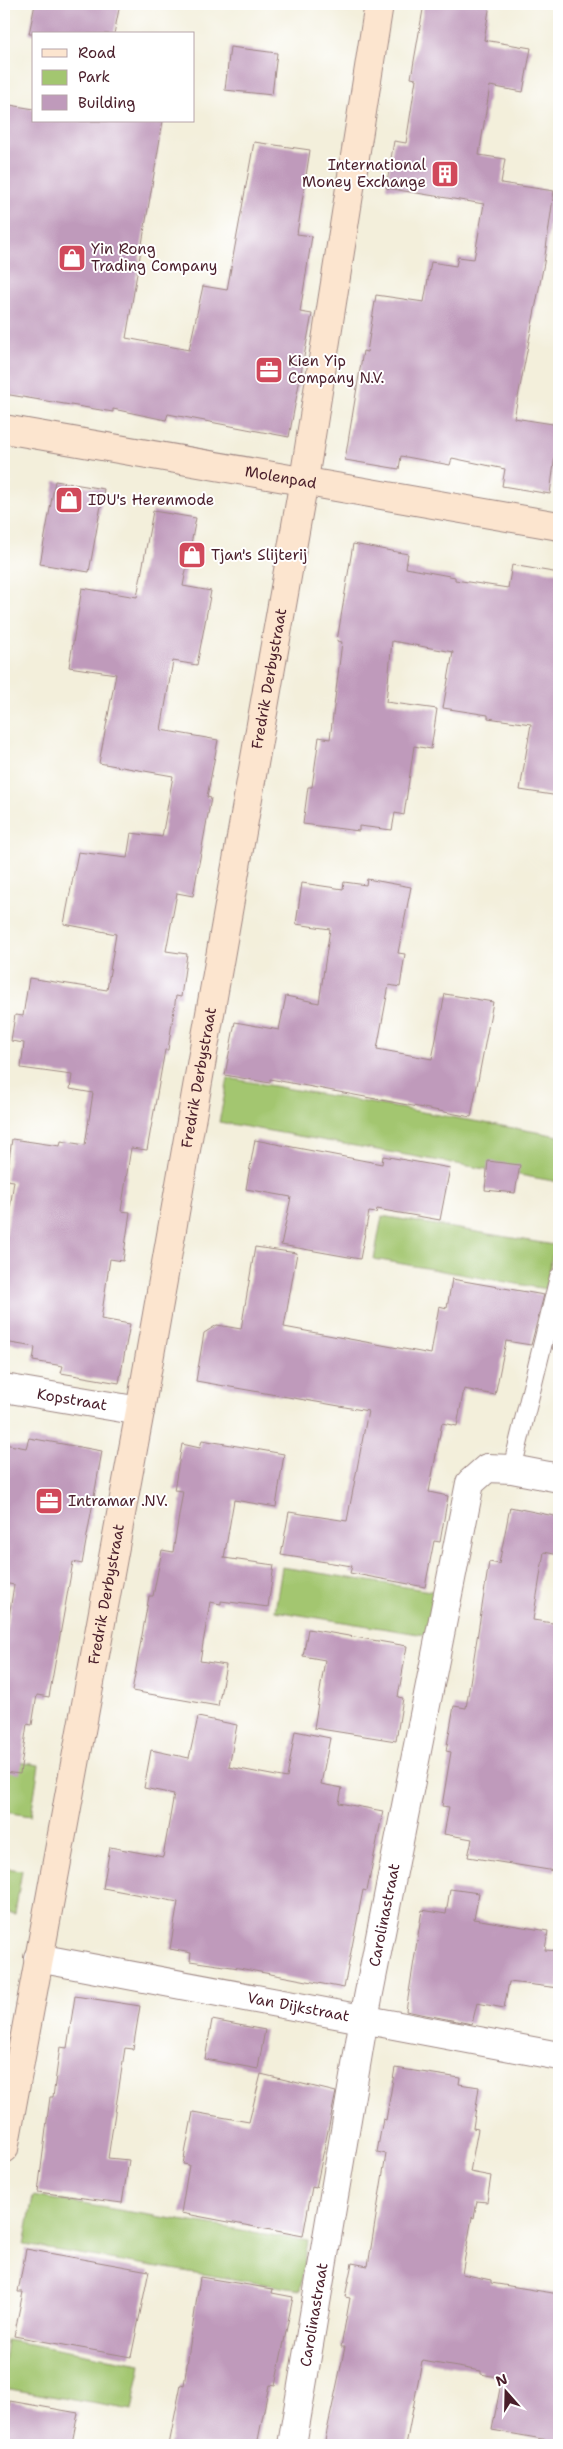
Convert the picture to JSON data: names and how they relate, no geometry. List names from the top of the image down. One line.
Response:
{"streets":{"main road":["Molenpad","Fredrik Derbystraat"],"street":["Kopstraat","Carolinastraat","Van Dijkstraat"]},"crossings":[["Molenpad","Fredrik Derbystraat"],["Fredrik Derbystraat","Kopstraat"],["Fredrik Derbystraat","Van Dijkstraat"],["Carolinastraat","Van Dijkstraat"]],"places":{"building":["International Money Exchange"],"shop":["Yin Rong Trading Company","IDU's Herenmode","Tjan's Slijterij"],"office":["Kien Yip Company N.V.","Intramar .NV."]},"legend":["Road","Park","Building"],"north":"top"}
